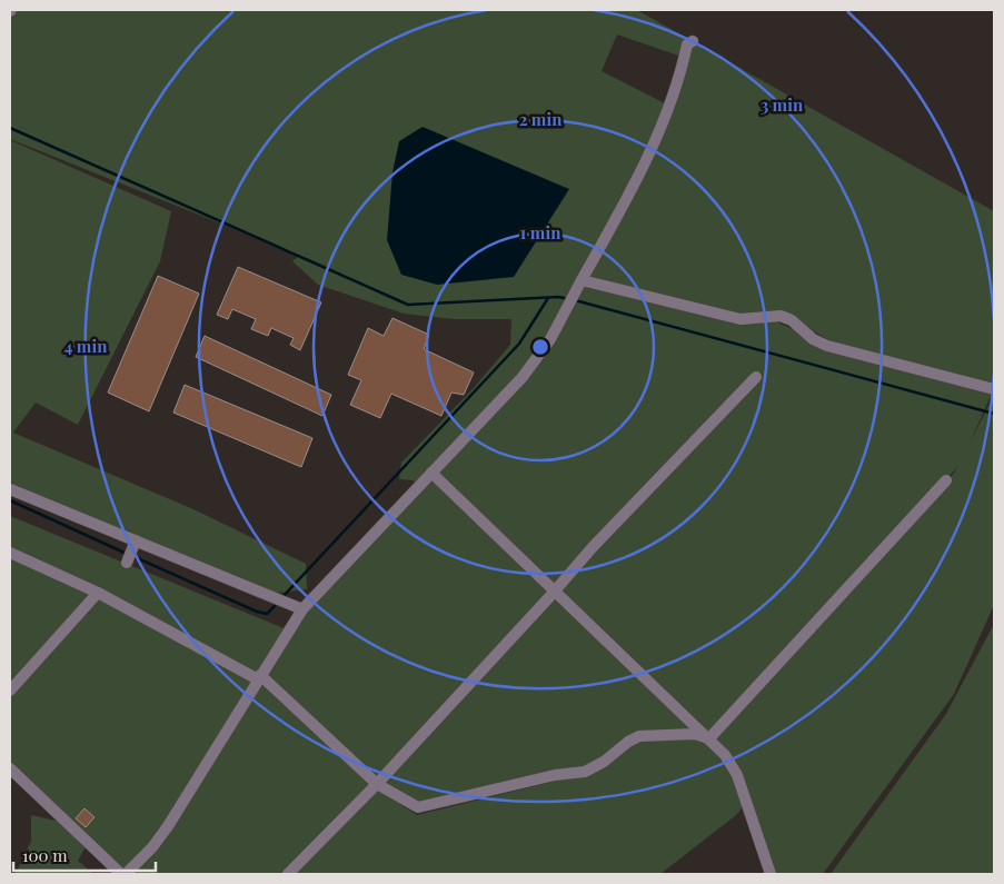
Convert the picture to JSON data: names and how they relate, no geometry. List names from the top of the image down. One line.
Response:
{"scale_bar":"100 m","rings":["3 min","2 min","1 min","4 min"]}
